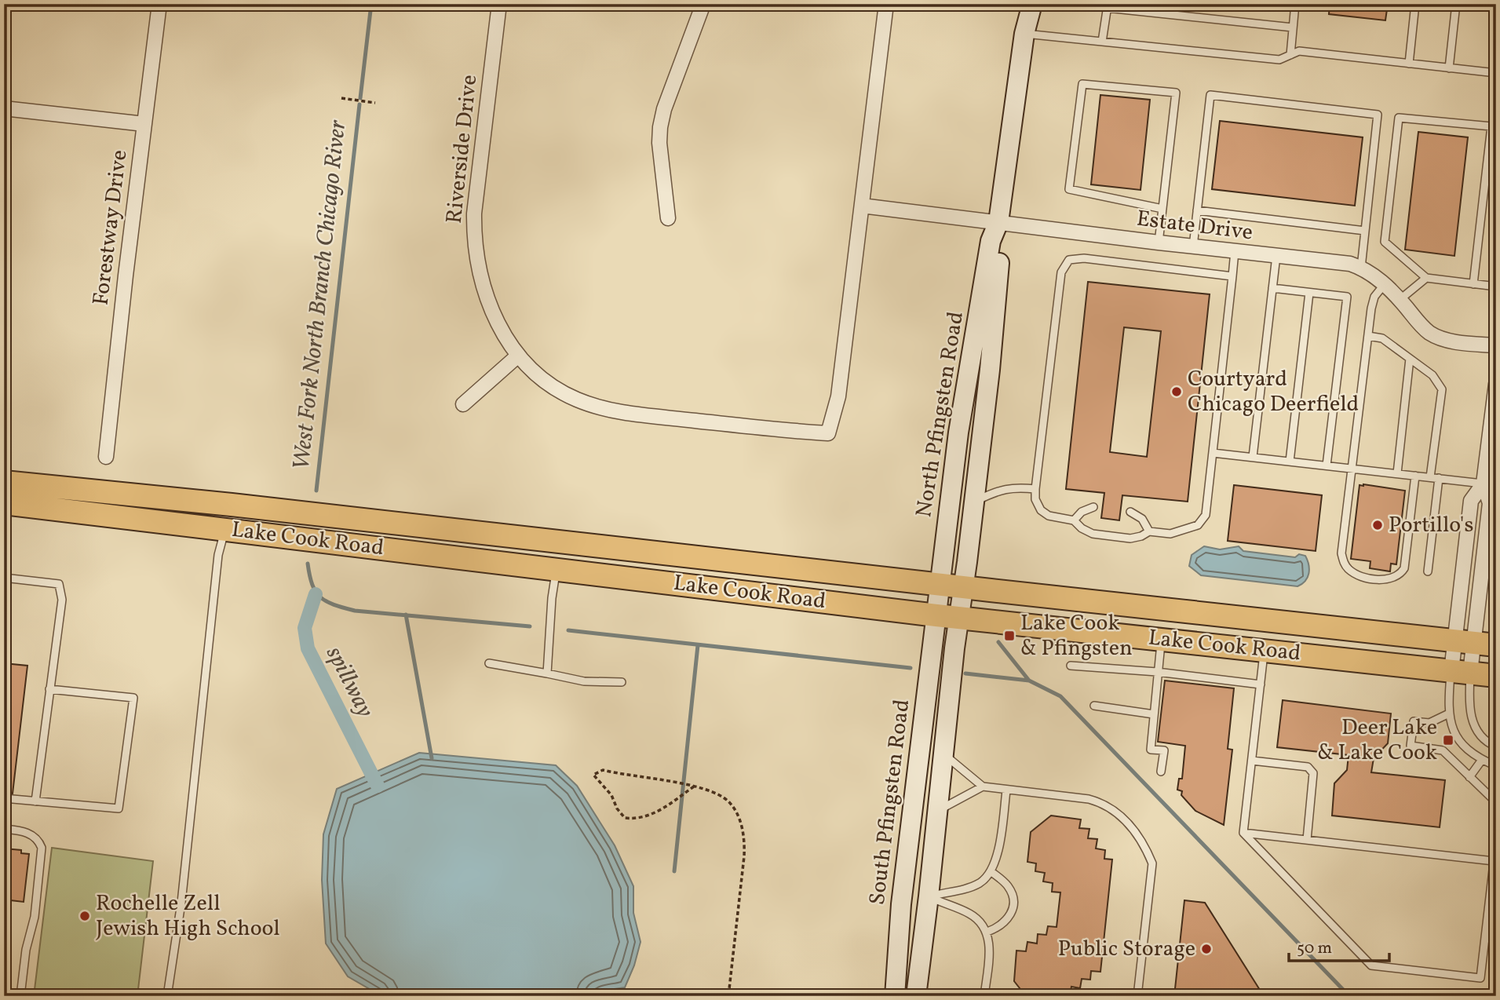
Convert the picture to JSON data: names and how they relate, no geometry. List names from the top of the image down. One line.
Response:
{"streets":{"main road":["Lake Cook Road"],"street":["Riverside Drive","Estate Drive","Forestway Drive","North Pfingsten Road","South Pfingsten Road"]},"crossings":[["Riverside Drive","Estate Drive"],["Estate Drive","North Pfingsten Road"],["North Pfingsten Road","Lake Cook Road"],["North Pfingsten Road","South Pfingsten Road"],["Lake Cook Road","South Pfingsten Road"]],"water":["West Fork North Branch Chicago River","spillway"],"places":{"other":["Courtyard Chicago Deerfield","Portillo's","Rochelle Zell Jewish High School","Public Storage"],"transit":["Lake Cook & Pfingsten","Deer Lake & Lake Cook"]},"scale_bar":"50 m"}
